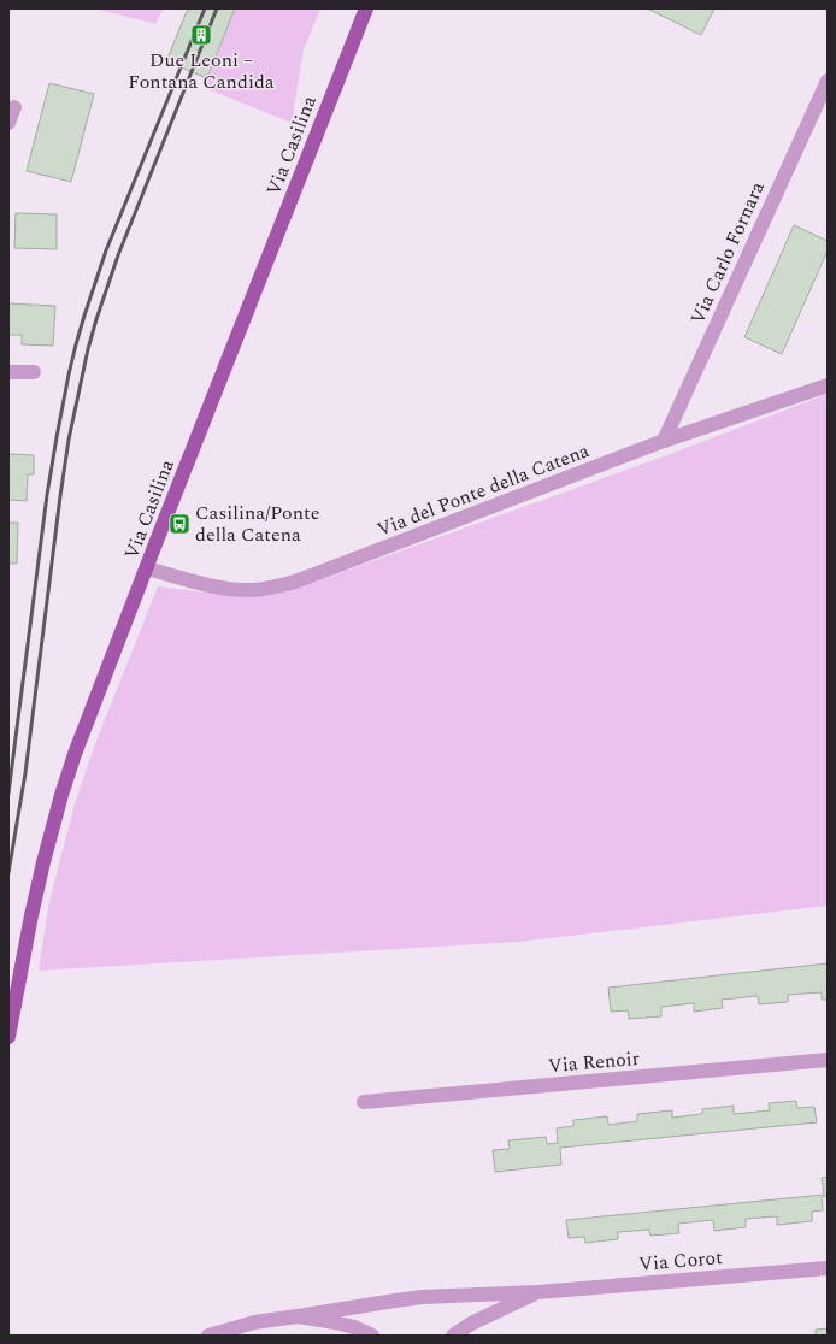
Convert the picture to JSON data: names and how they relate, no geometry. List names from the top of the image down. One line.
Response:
{"streets":{"main road":["Via Casilina"],"street":["Via Carlo Fornara","Via del Ponte della Catena","Via Renoir","Via Corot"]},"crossings":[["Via Casilina","Via del Ponte della Catena"],["Via Carlo Fornara","Via del Ponte della Catena"]],"places":{"building":["Due Leoni – Fontana Candida"],"bus stop":["Casilina/Ponte della Catena"]}}
